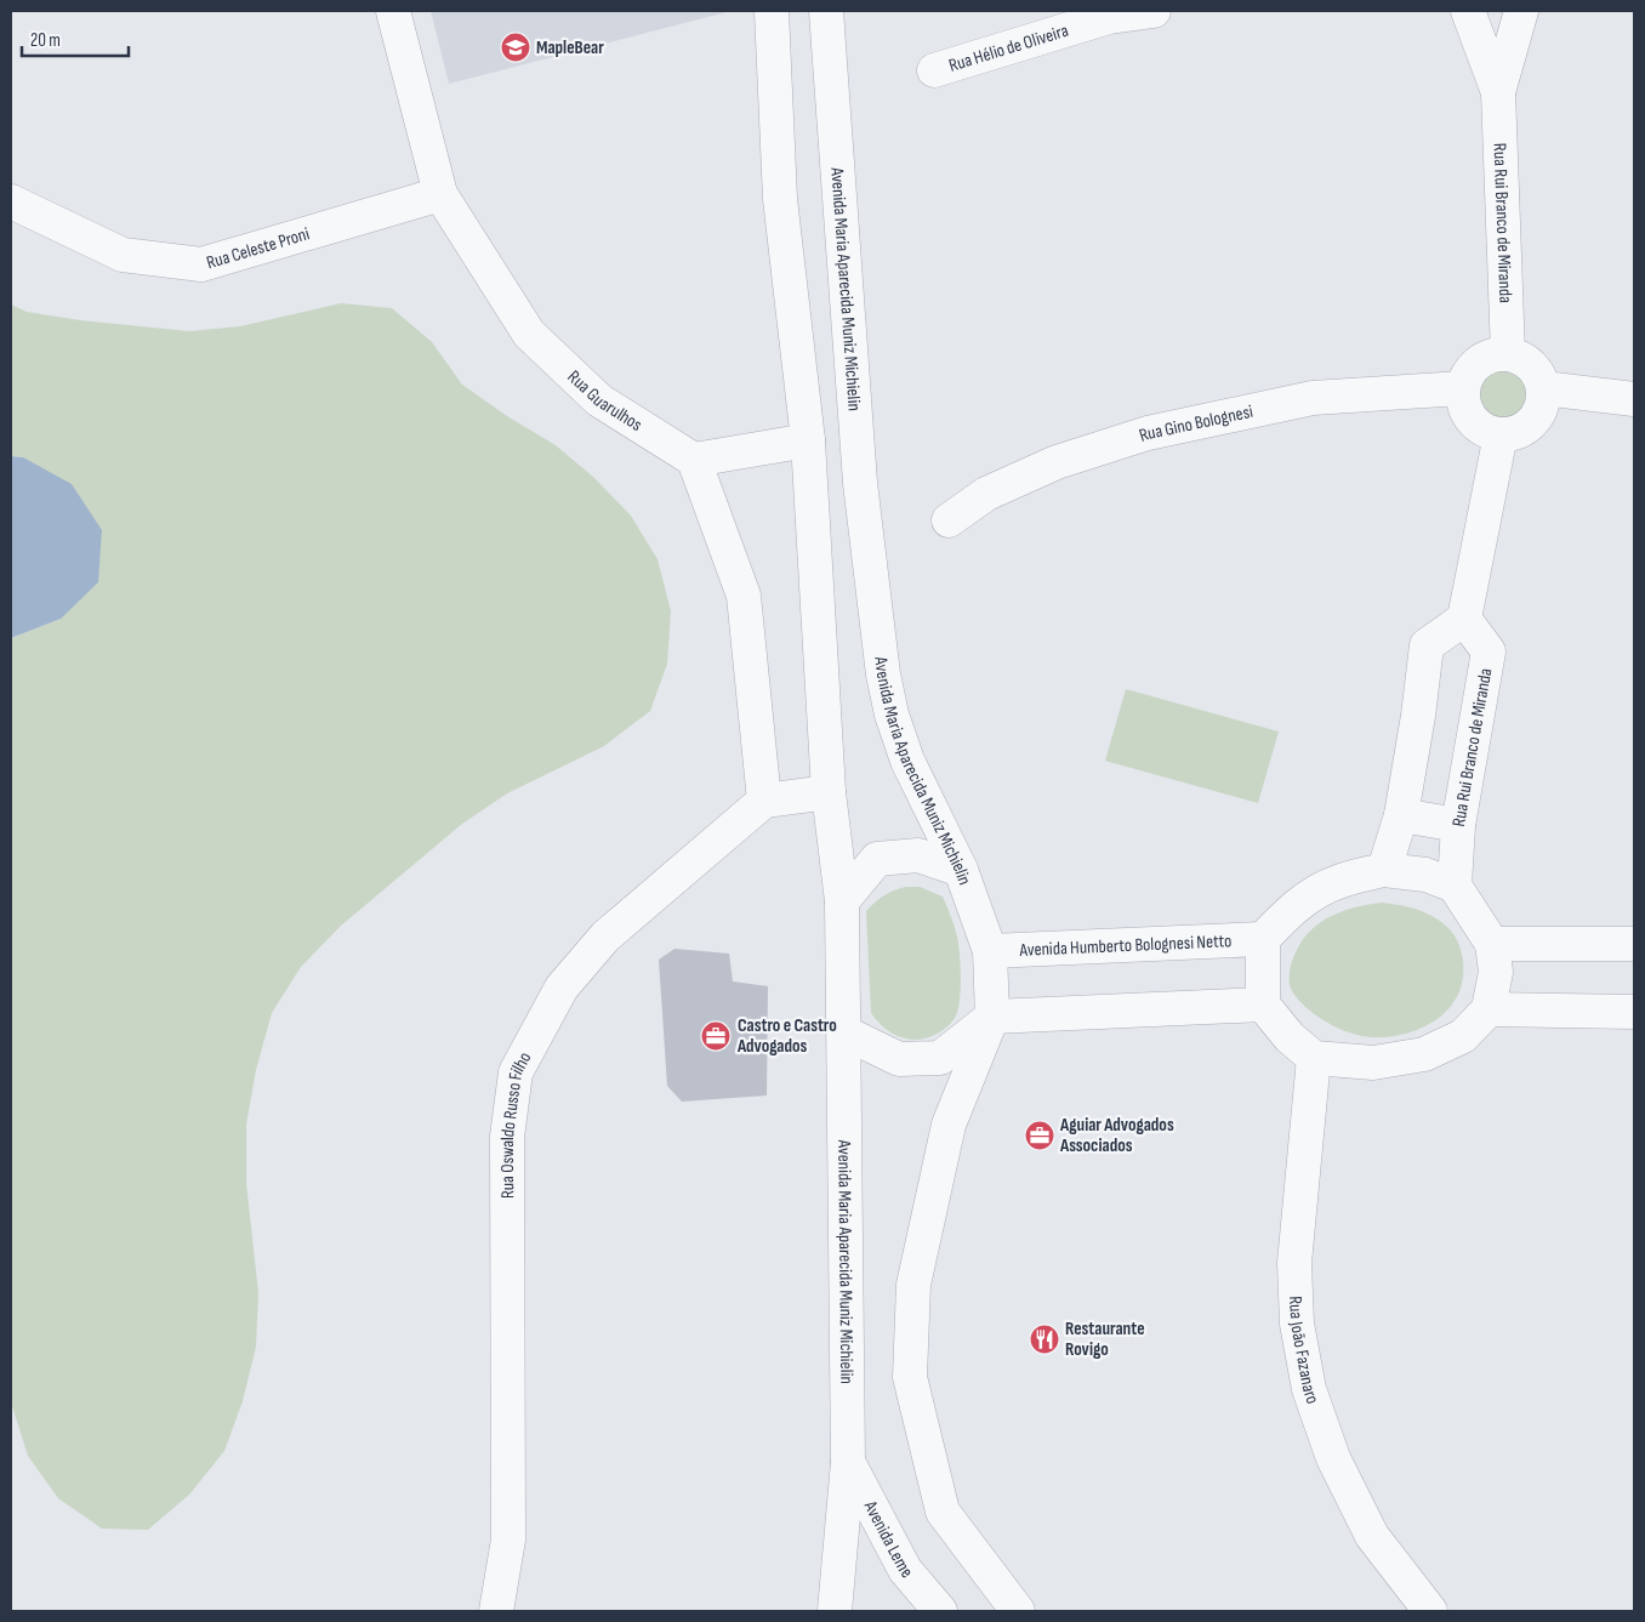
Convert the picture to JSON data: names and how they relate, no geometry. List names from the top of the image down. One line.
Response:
{"streets":{"street":["Rua Hélio de Oliveira","Rua Rui Branco de Miranda","Rua Celeste Proni","Avenida Maria Aparecida Muniz Michielin","Rua Guarulhos","Rua Gino Bolognesi","Avenida Humberto Bolognesi Netto","Rua Oswaldo Russo Filho","Rua João Fazanaro","Avenida Leme"]},"crossings":[["Rua Rui Branco de Miranda","Rua Gino Bolognesi"],["Rua Celeste Proni","Rua Guarulhos"],["Avenida Maria Aparecida Muniz Michielin","Avenida Humberto Bolognesi Netto"],["Avenida Maria Aparecida Muniz Michielin","Avenida Leme"]],"places":{"school or university":["MapleBear"],"office":["Castro e Castro Advogados","Aguiar Advogados Associados"],"restaurant":["Restaurante Rovigo"]},"scale_bar":"20 m"}
